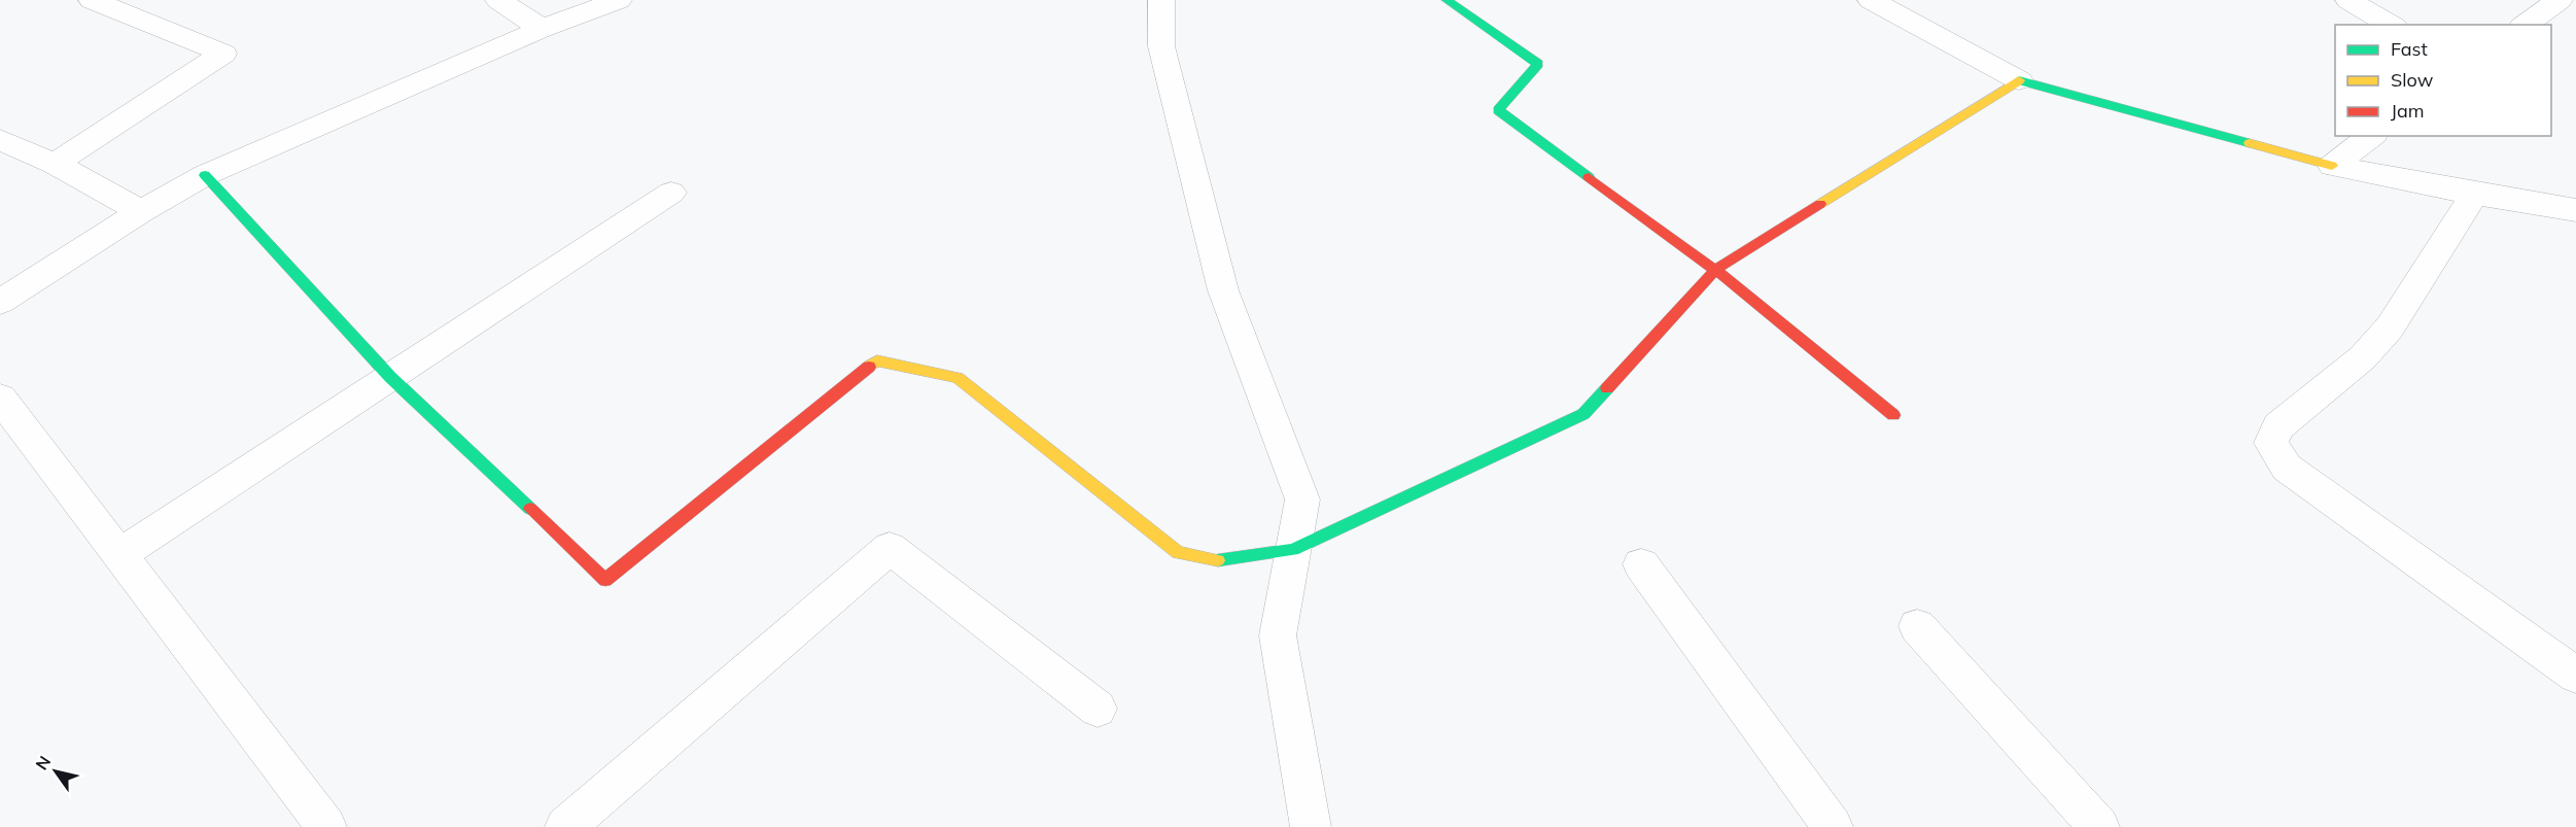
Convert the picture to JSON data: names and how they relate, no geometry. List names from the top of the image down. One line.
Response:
{"legend":["Fast","Slow","Jam"],"north":"top left"}
